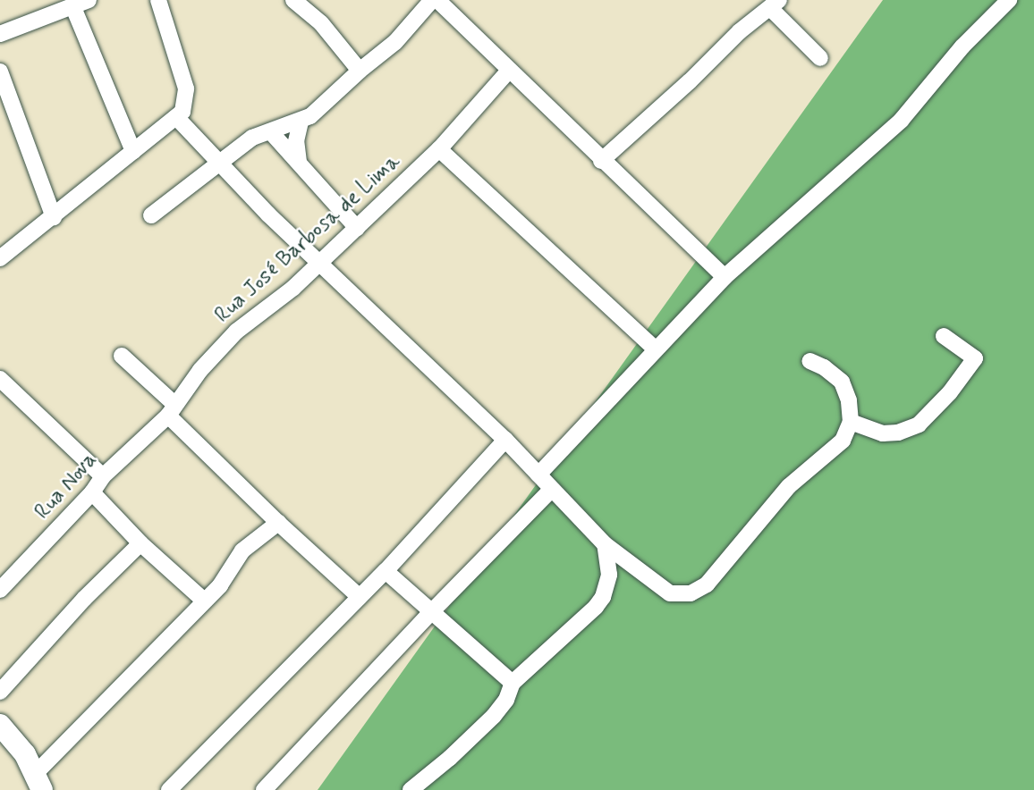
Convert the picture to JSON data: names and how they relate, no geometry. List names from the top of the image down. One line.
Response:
{"streets":{"street":["Rua José Barbosa de Lima","Rua Nova"]},"crossings":[["Rua José Barbosa de Lima","Rua Nova"]]}
